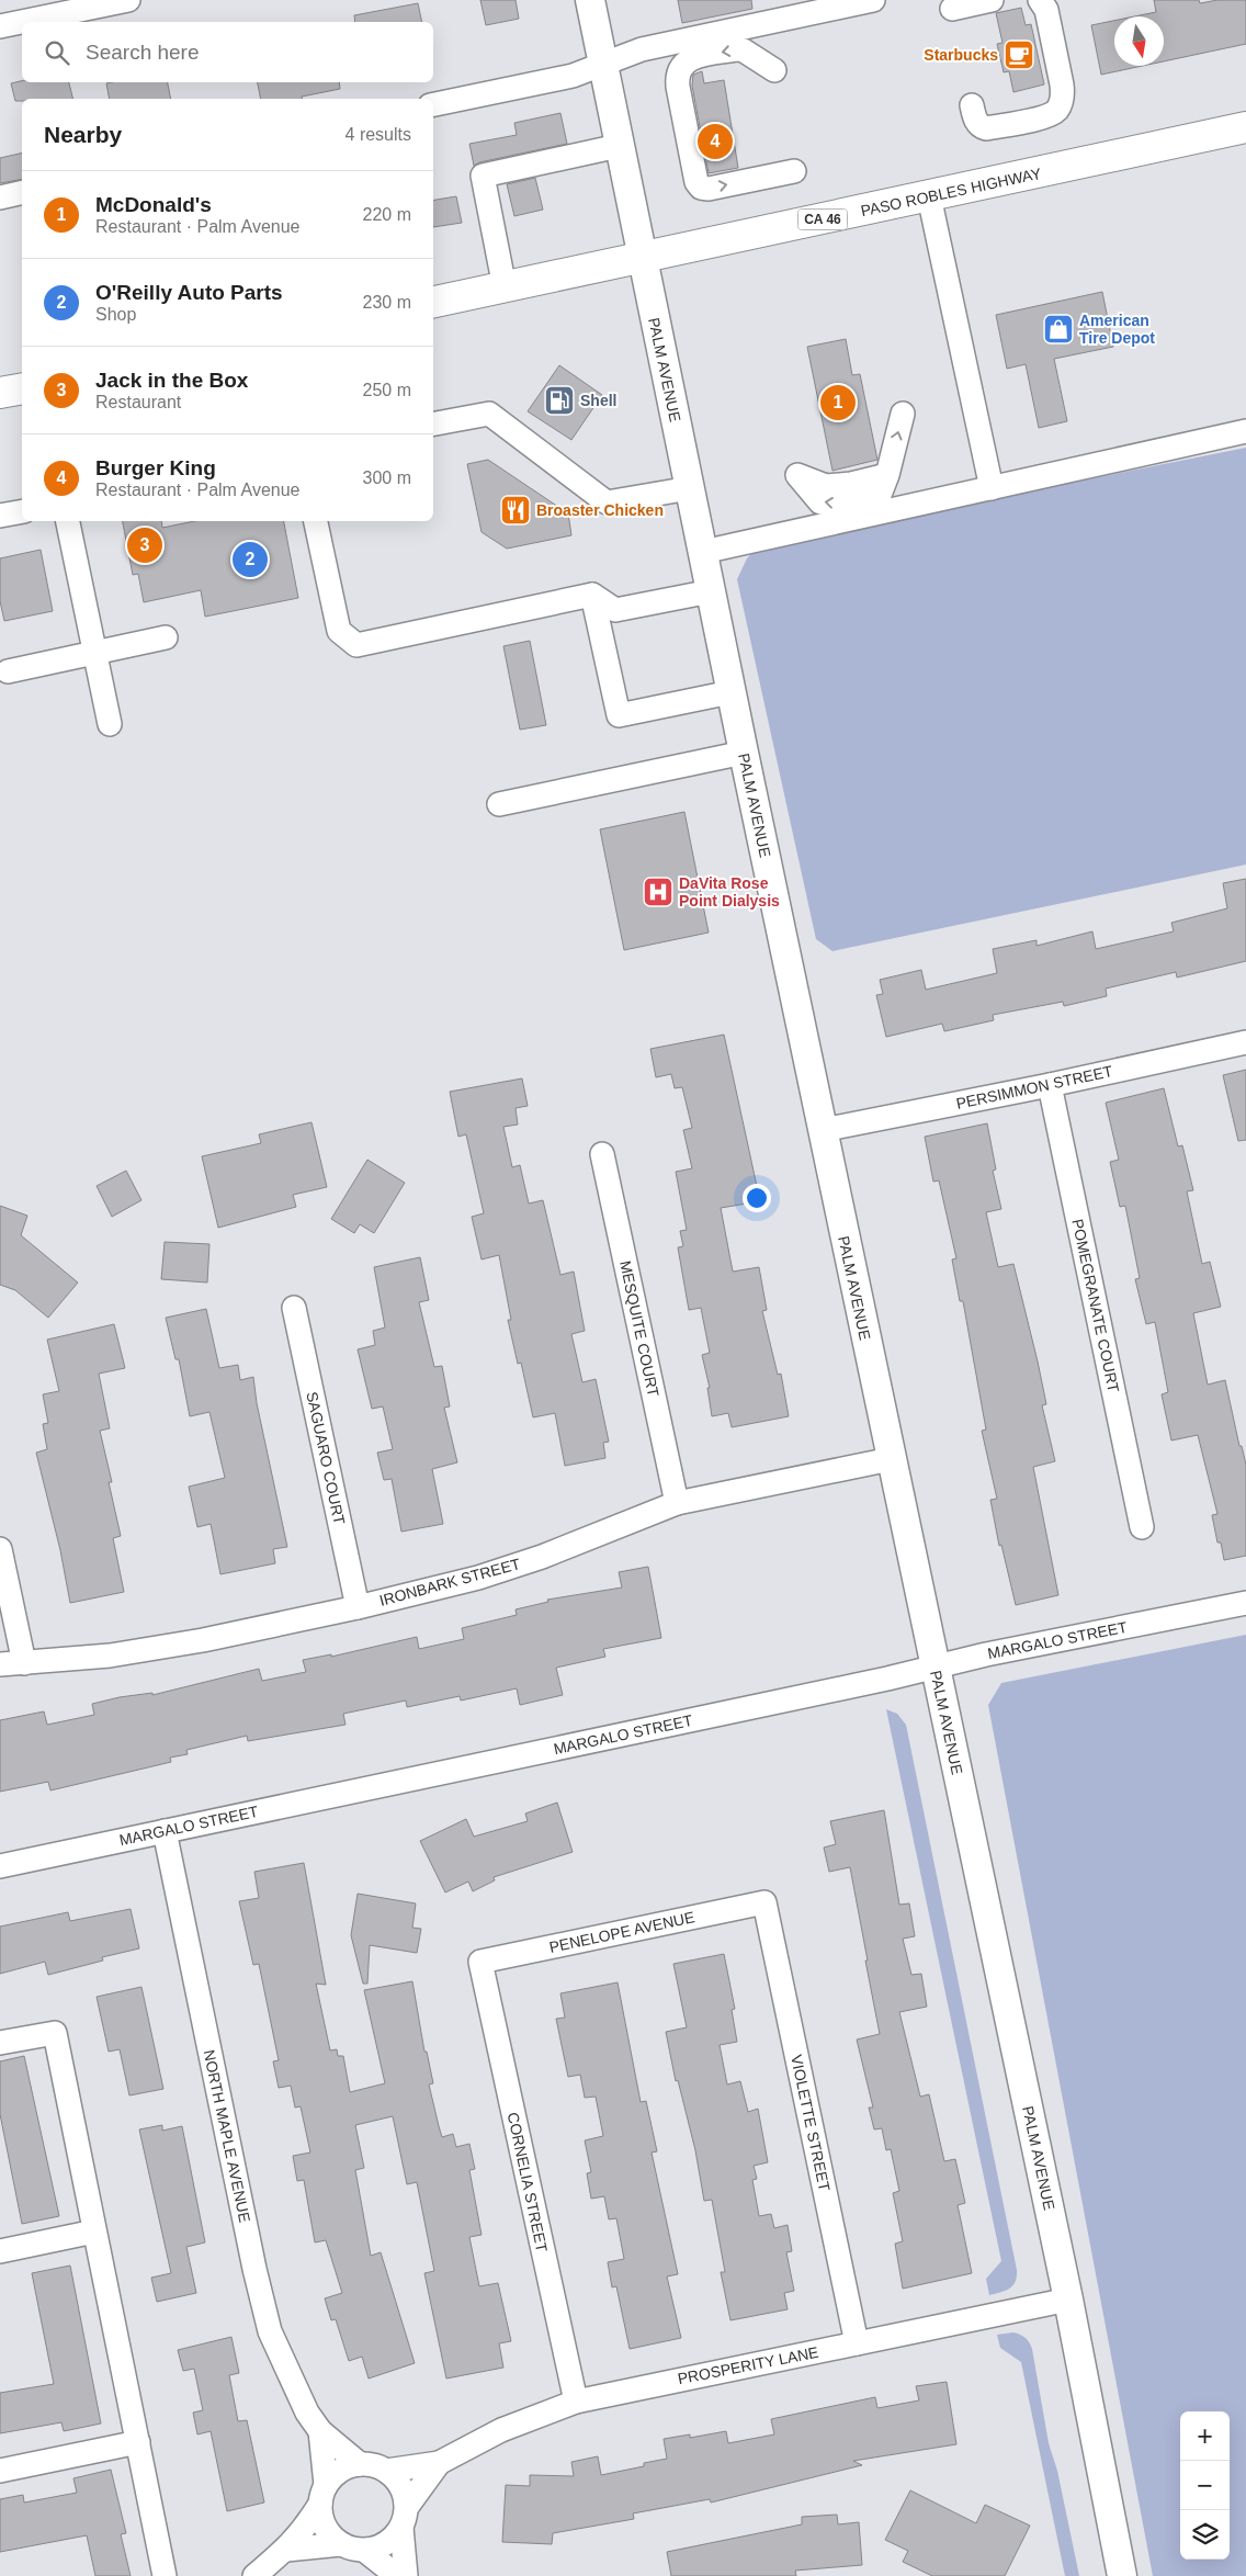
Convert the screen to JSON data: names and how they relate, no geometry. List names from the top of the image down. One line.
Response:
{"streets":{"highway":["PASO ROBLES HIGHWAY","CA 46"],"main road":["PALM AVENUE"],"street":["PERSIMMON STREET","POMEGRANATE COURT","MESQUITE COURT","SAGUARO COURT","IRONBARK STREET","MARGALO STREET","PENELOPE AVENUE","VIOLETTE STREET","NORTH MAPLE AVENUE","CORNELIA STREET","PROSPERITY LANE"]},"crossings":[["PASO ROBLES HIGHWAY","PALM AVENUE"],["PALM AVENUE","PERSIMMON STREET"],["PALM AVENUE","IRONBARK STREET"],["PALM AVENUE","MARGALO STREET"],["PALM AVENUE","PROSPERITY LANE"],["PERSIMMON STREET","POMEGRANATE COURT"],["MESQUITE COURT","IRONBARK STREET"],["SAGUARO COURT","IRONBARK STREET"],["MARGALO STREET","NORTH MAPLE AVENUE"],["PENELOPE AVENUE","VIOLETTE STREET"],["PENELOPE AVENUE","CORNELIA STREET"],["VIOLETTE STREET","PROSPERITY LANE"],["NORTH MAPLE AVENUE","PROSPERITY LANE"],["CORNELIA STREET","PROSPERITY LANE"]],"places":{"cafe":["Starbucks"],"shop":["American Tire Depot"],"fuel station":["Shell"],"restaurant":["Broaster Chicken"],"hospital":["DaVita Rose Point Dialysis"]},"north":"bottom","page":{"search":"Search here","heading":["Nearby","4 results"],"pins":["4","1","3","2"],"list":[{"mark":"1","name":"McDonald's","note":"Restaurant · Palm Avenue","value":"220 m"},{"mark":"2","name":"O'Reilly Auto Parts","note":"Shop","value":"230 m"},{"mark":"3","name":"Jack in the Box","note":"Restaurant","value":"250 m"},{"mark":"4","name":"Burger King","note":"Restaurant · Palm Avenue","value":"300 m"}],"map_buttons":["+","−"]}}
